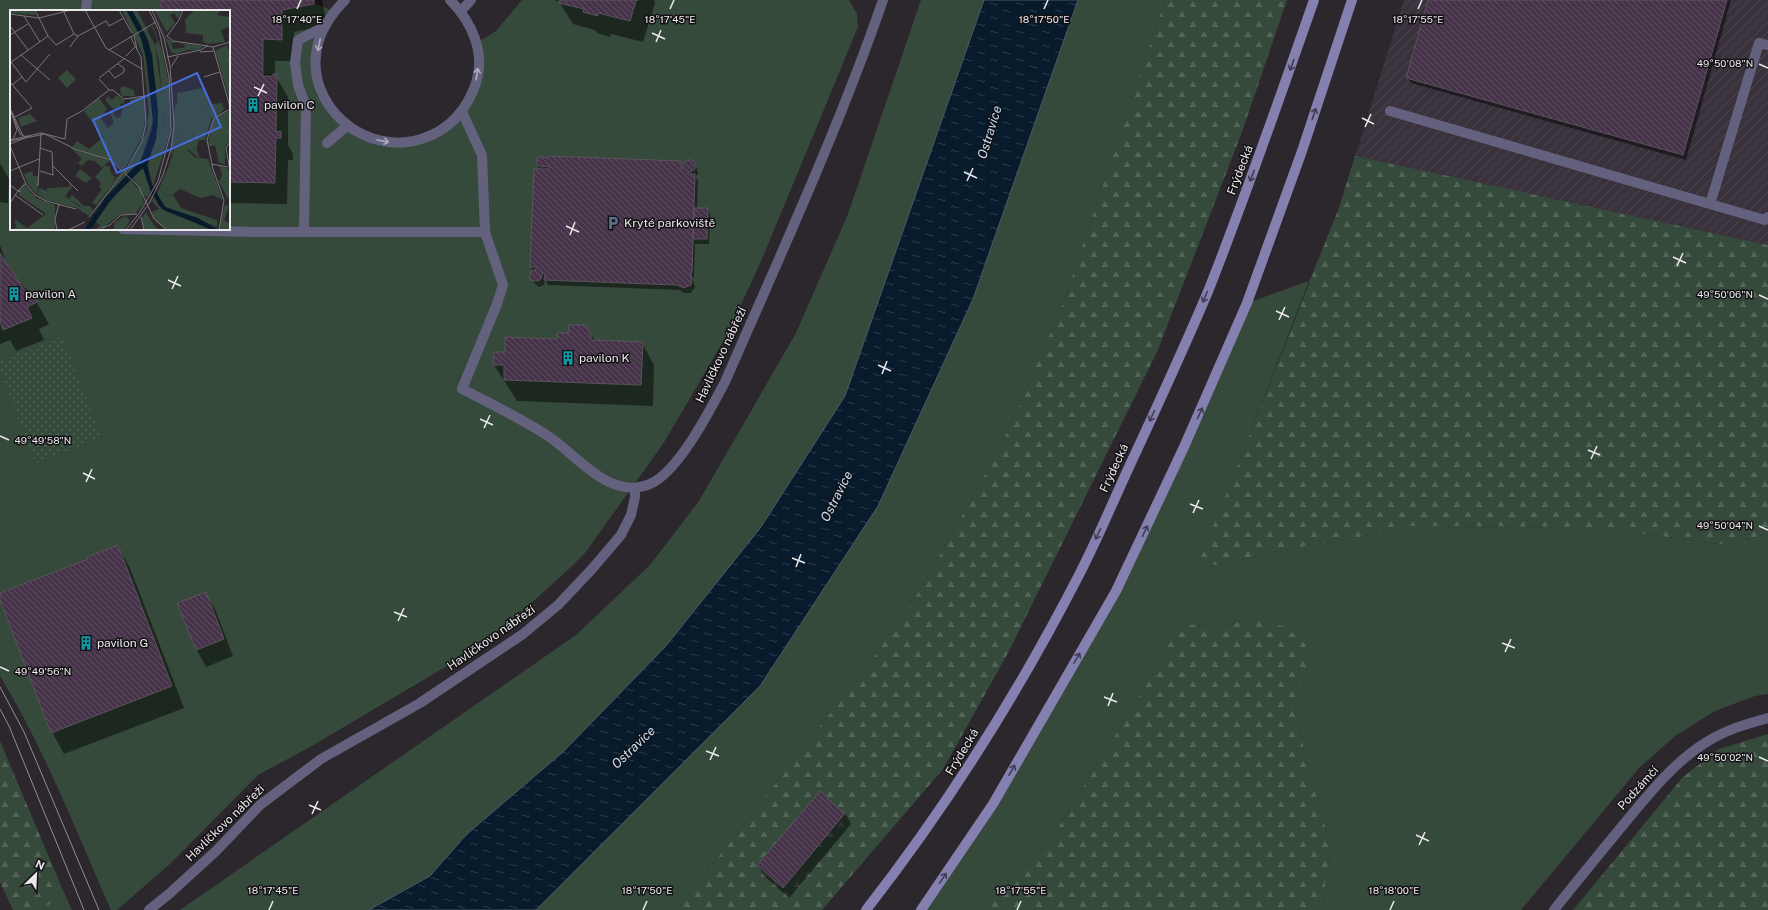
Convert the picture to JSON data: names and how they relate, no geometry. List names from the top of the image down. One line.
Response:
{"streets":{"main road":["Frýdecká"],"street":["Havlíčkovo nábřeží","Podzámčí"]},"water":["Ostravice"],"places":{"building":["pavilon C","pavilon A","pavilon K","pavilon G"],"parking":["Kryté parkoviště"]},"north":"top right","coordinates":["18°17'40\"E","18°17'55\"E","18°17'45\"E","18°17'50\"E","49°50'08\"N","49°50'06\"N","49°49'58\"N","49°50'04\"N","49°49'56\"N","49°50'02\"N","18°18'00\"E"]}
